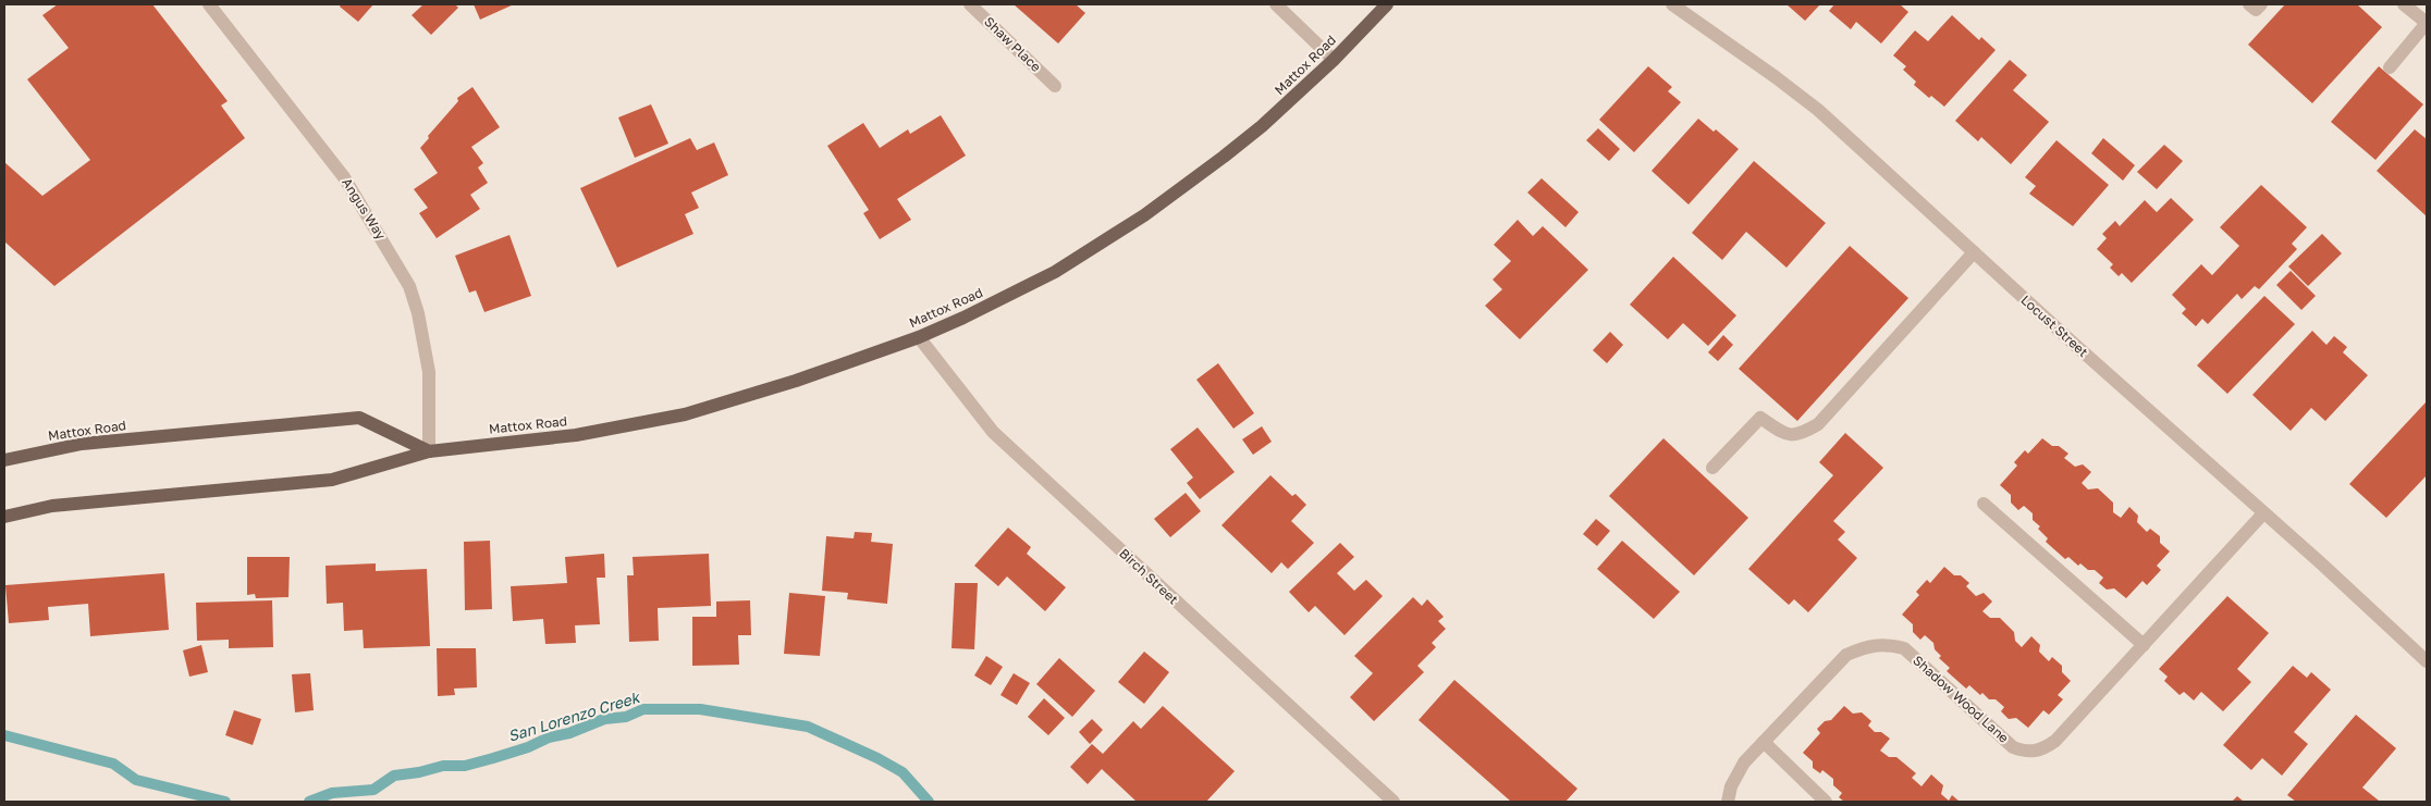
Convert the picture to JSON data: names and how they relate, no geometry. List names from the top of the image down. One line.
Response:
{"streets":{"main road":["Mattox Road"],"street":["Shaw Place","Angus Way","Locust Street","Birch Street","Shadow Wood Lane"]},"crossings":[["Mattox Road","Angus Way"],["Mattox Road","Birch Street"],["Locust Street","Shadow Wood Lane"]],"water":["San Lorenzo Creek"]}
